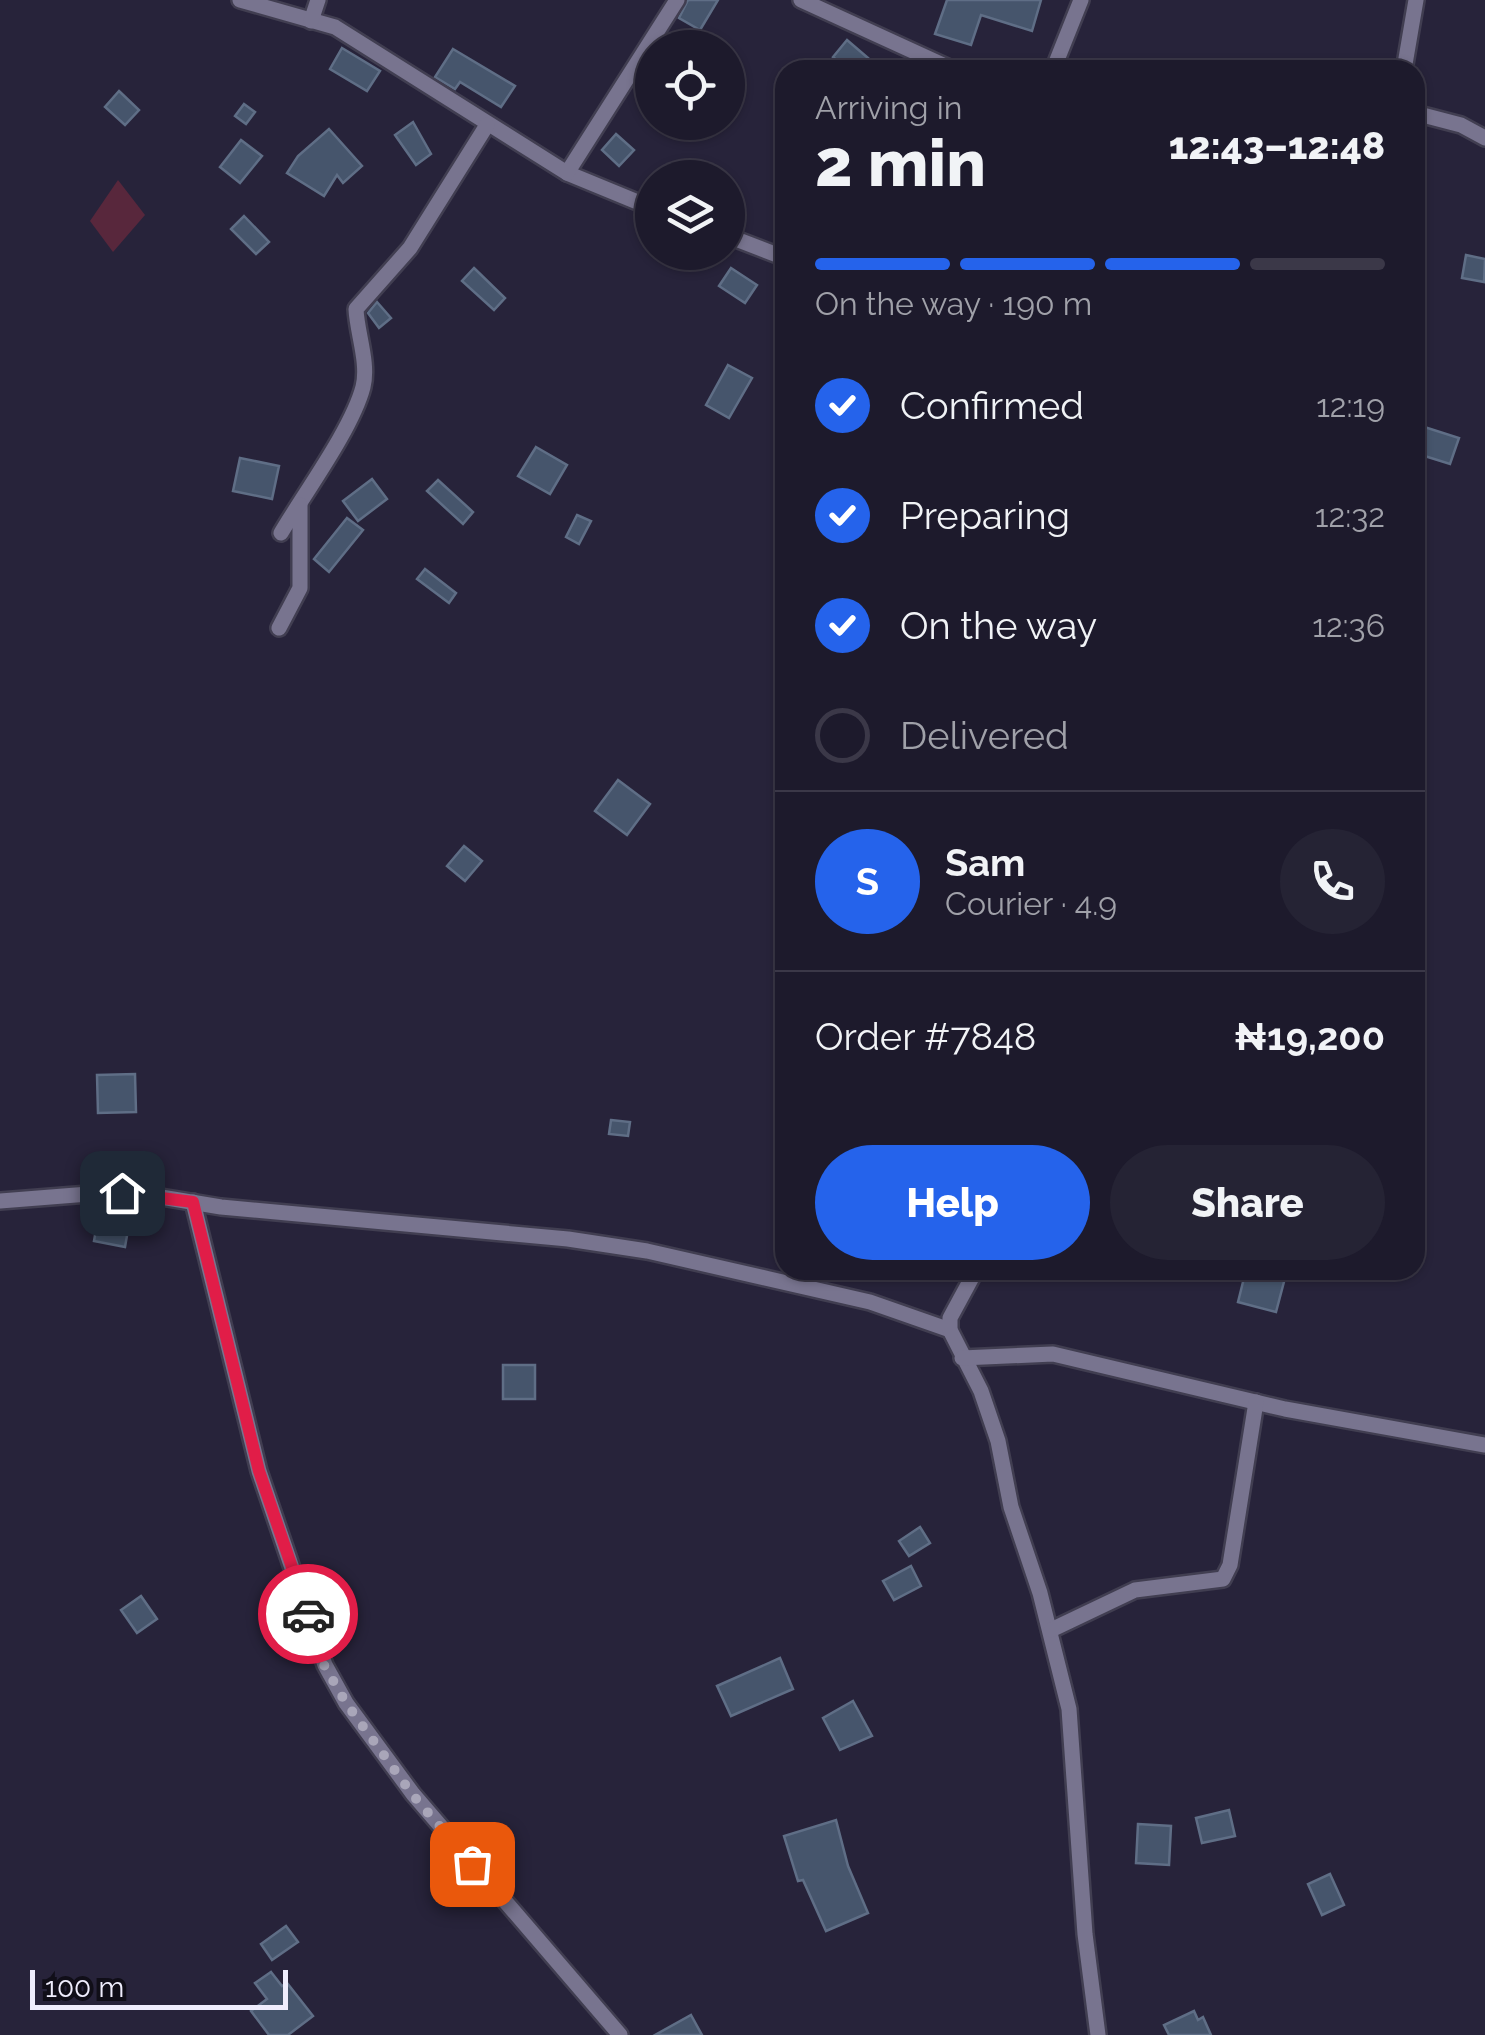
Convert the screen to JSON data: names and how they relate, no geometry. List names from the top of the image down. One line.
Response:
{"scale_bar":"100 m","page":{"heading":["2 min","Arriving in","12:43–12:48"],"panel":["Sam","Courier · 4.9","Order #7848","₦19,200"],"bar":"On the way · 190 m","list":[["Confirmed","12:19"],["Preparing","12:32"],["On the way","12:36"],"Delivered"],"round":"S","buttons":["Help","Share"],"scale":"100 m"}}
